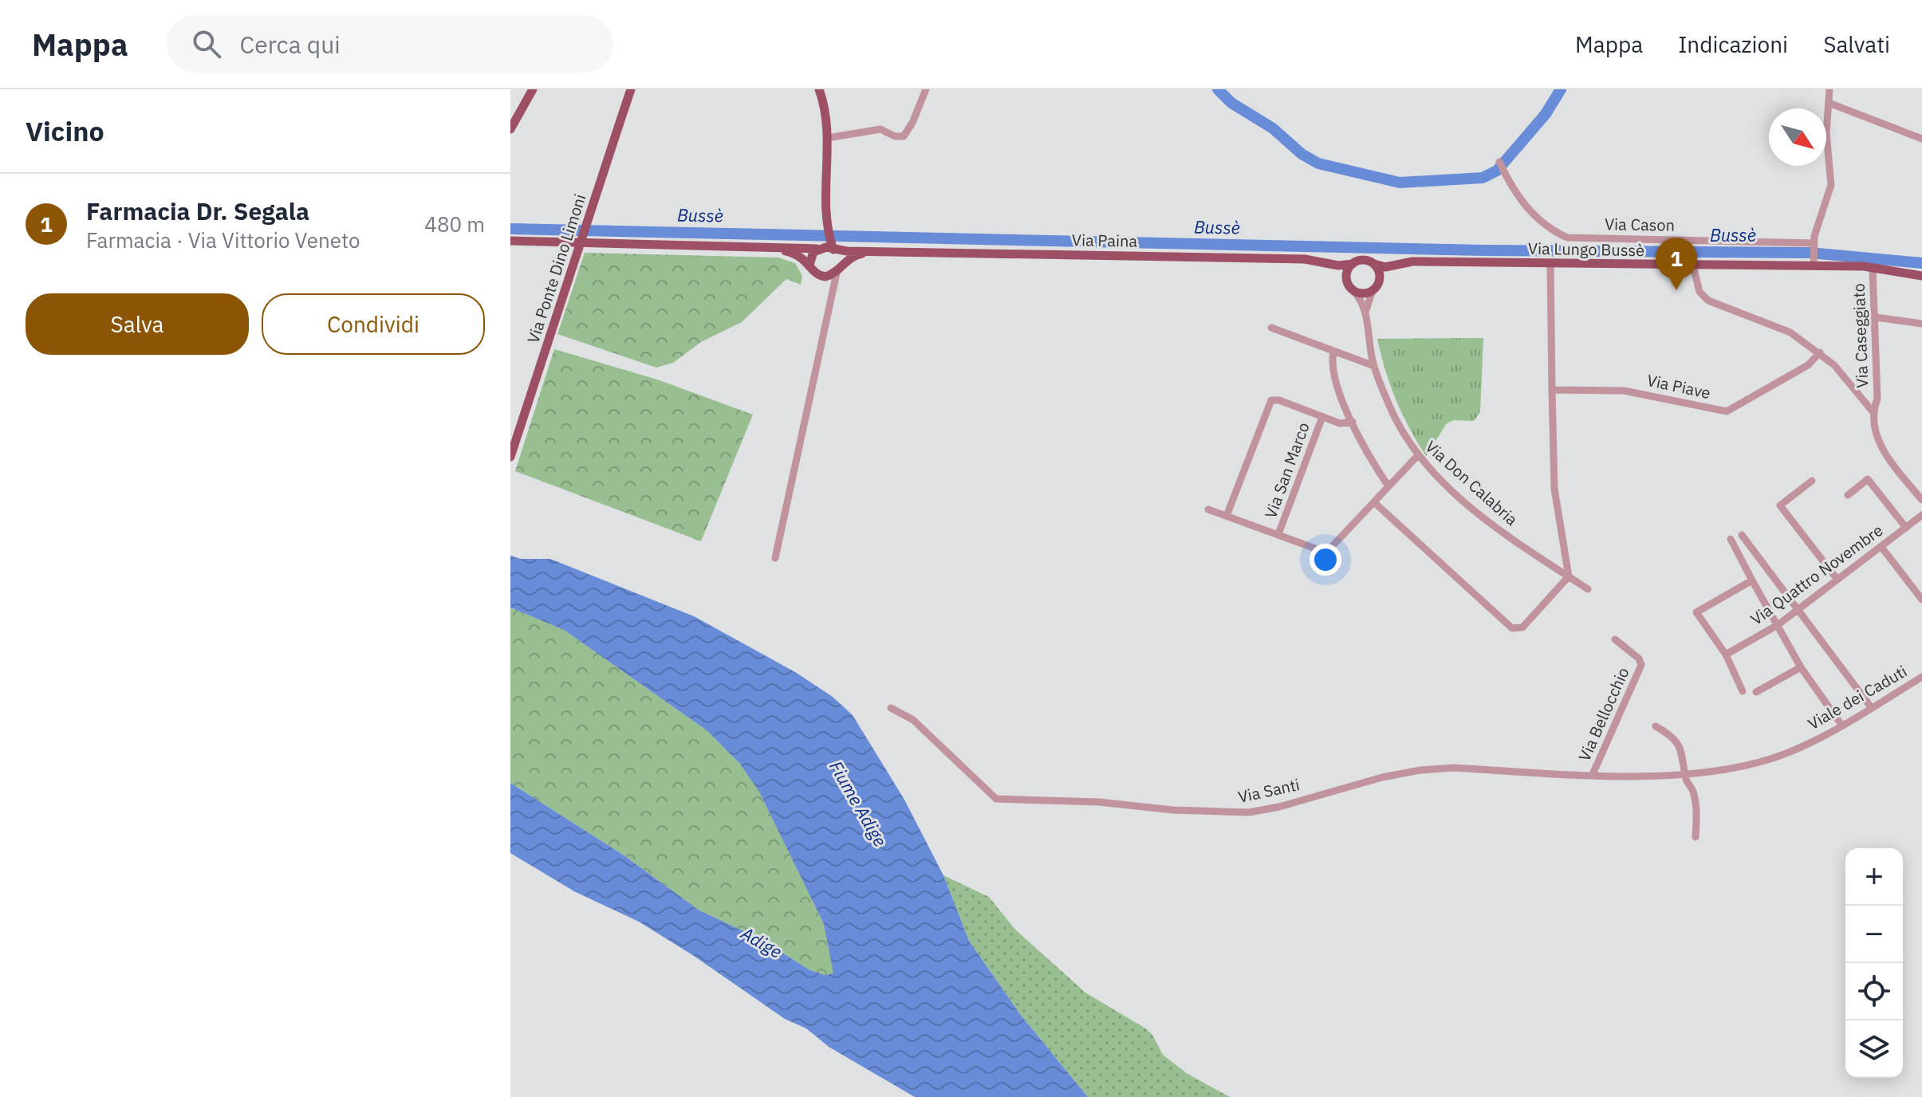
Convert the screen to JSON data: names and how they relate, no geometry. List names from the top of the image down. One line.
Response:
{"streets":{"main road":["Via Paina","Via Lungo Bussè","Via Ponte Dino Limoni"],"street":["Via Cason","Via Caseggiato","Via Piave","Via San Marco","Via Don Calabria","Via Quattro Novembre","Viale dei Caduti","Via Bellocchio","Via Santi"]},"crossings":[["Via Paina","Via Lungo Bussè"],["Via Paina","Via Don Calabria"],["Via Lungo Bussè","Via Caseggiato"],["Via Lungo Bussè","Via Don Calabria"],["Viale dei Caduti","Via Santi"],["Via Bellocchio","Via Santi"]],"water":["Bussè","Fiume Adige","Adige"],"north":"bottom right","page":{"header":"Mappa","search":"Cerca qui","nav":["Mappa","Indicazioni","Salvati"],"heading":"Vicino","list":[{"mark":"1","name":"Farmacia Dr. Segala","note":"Farmacia · Via Vittorio Veneto","value":"480 m"}],"pins":"1","buttons":["Salva","Condividi"],"map_buttons":["+","−"]}}
